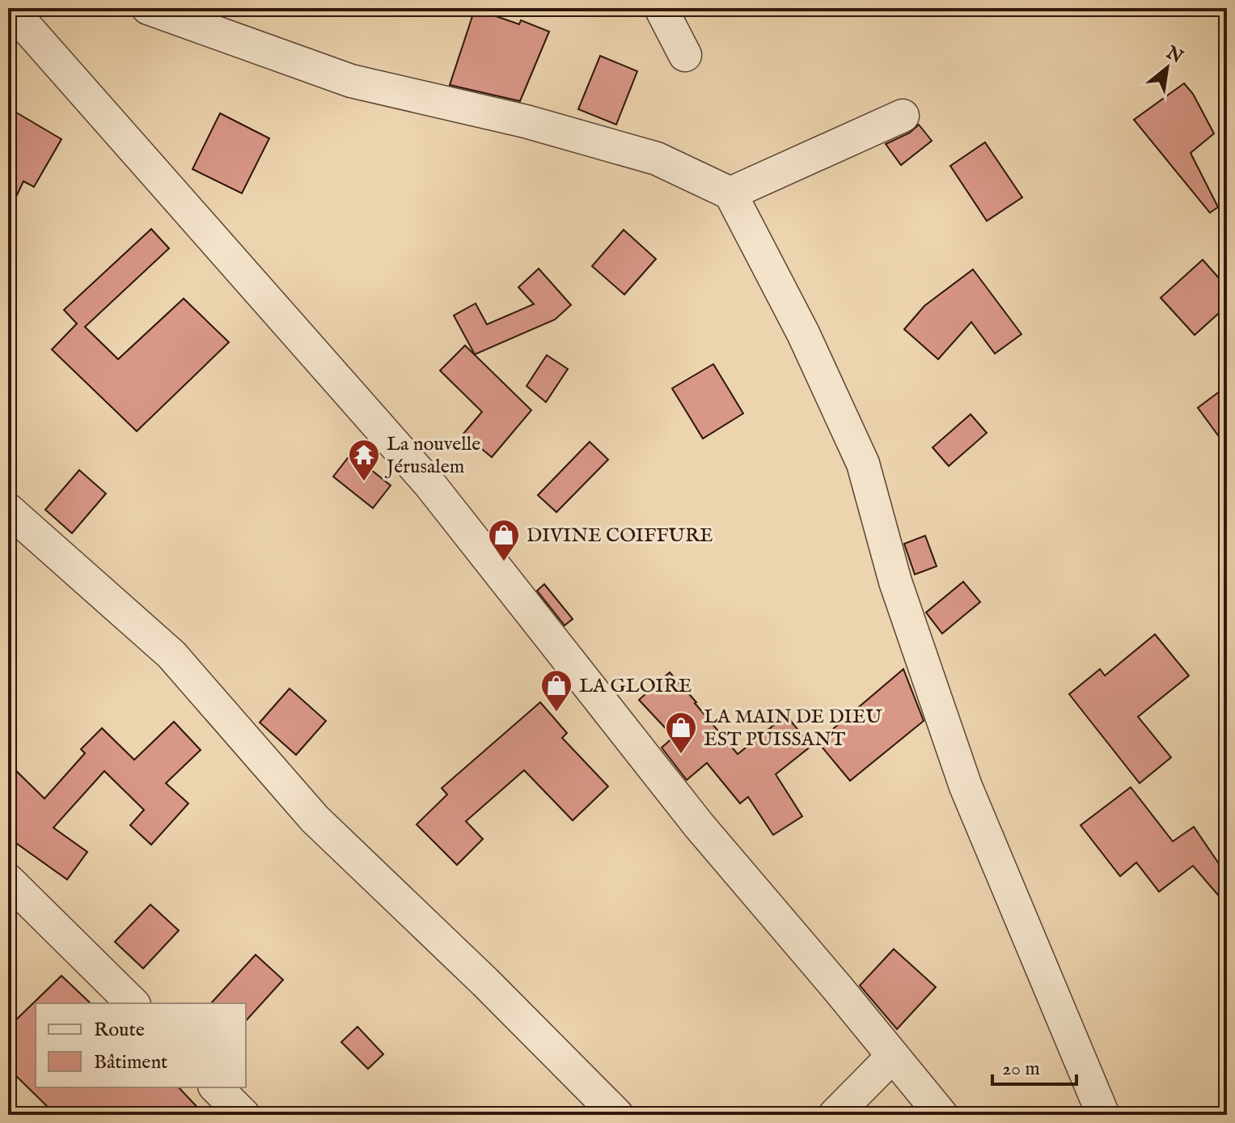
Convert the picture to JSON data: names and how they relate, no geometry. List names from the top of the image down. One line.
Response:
{"places":{"temple":["La nouvelle Jérusalem"],"shop":["DIVINE COIFFURE","LA GLOIRE","LA MAIN DE DIEU EST PUISSANT"]},"legend":["Route","Bâtiment"],"scale_bar":"20 m","north":"top right"}
